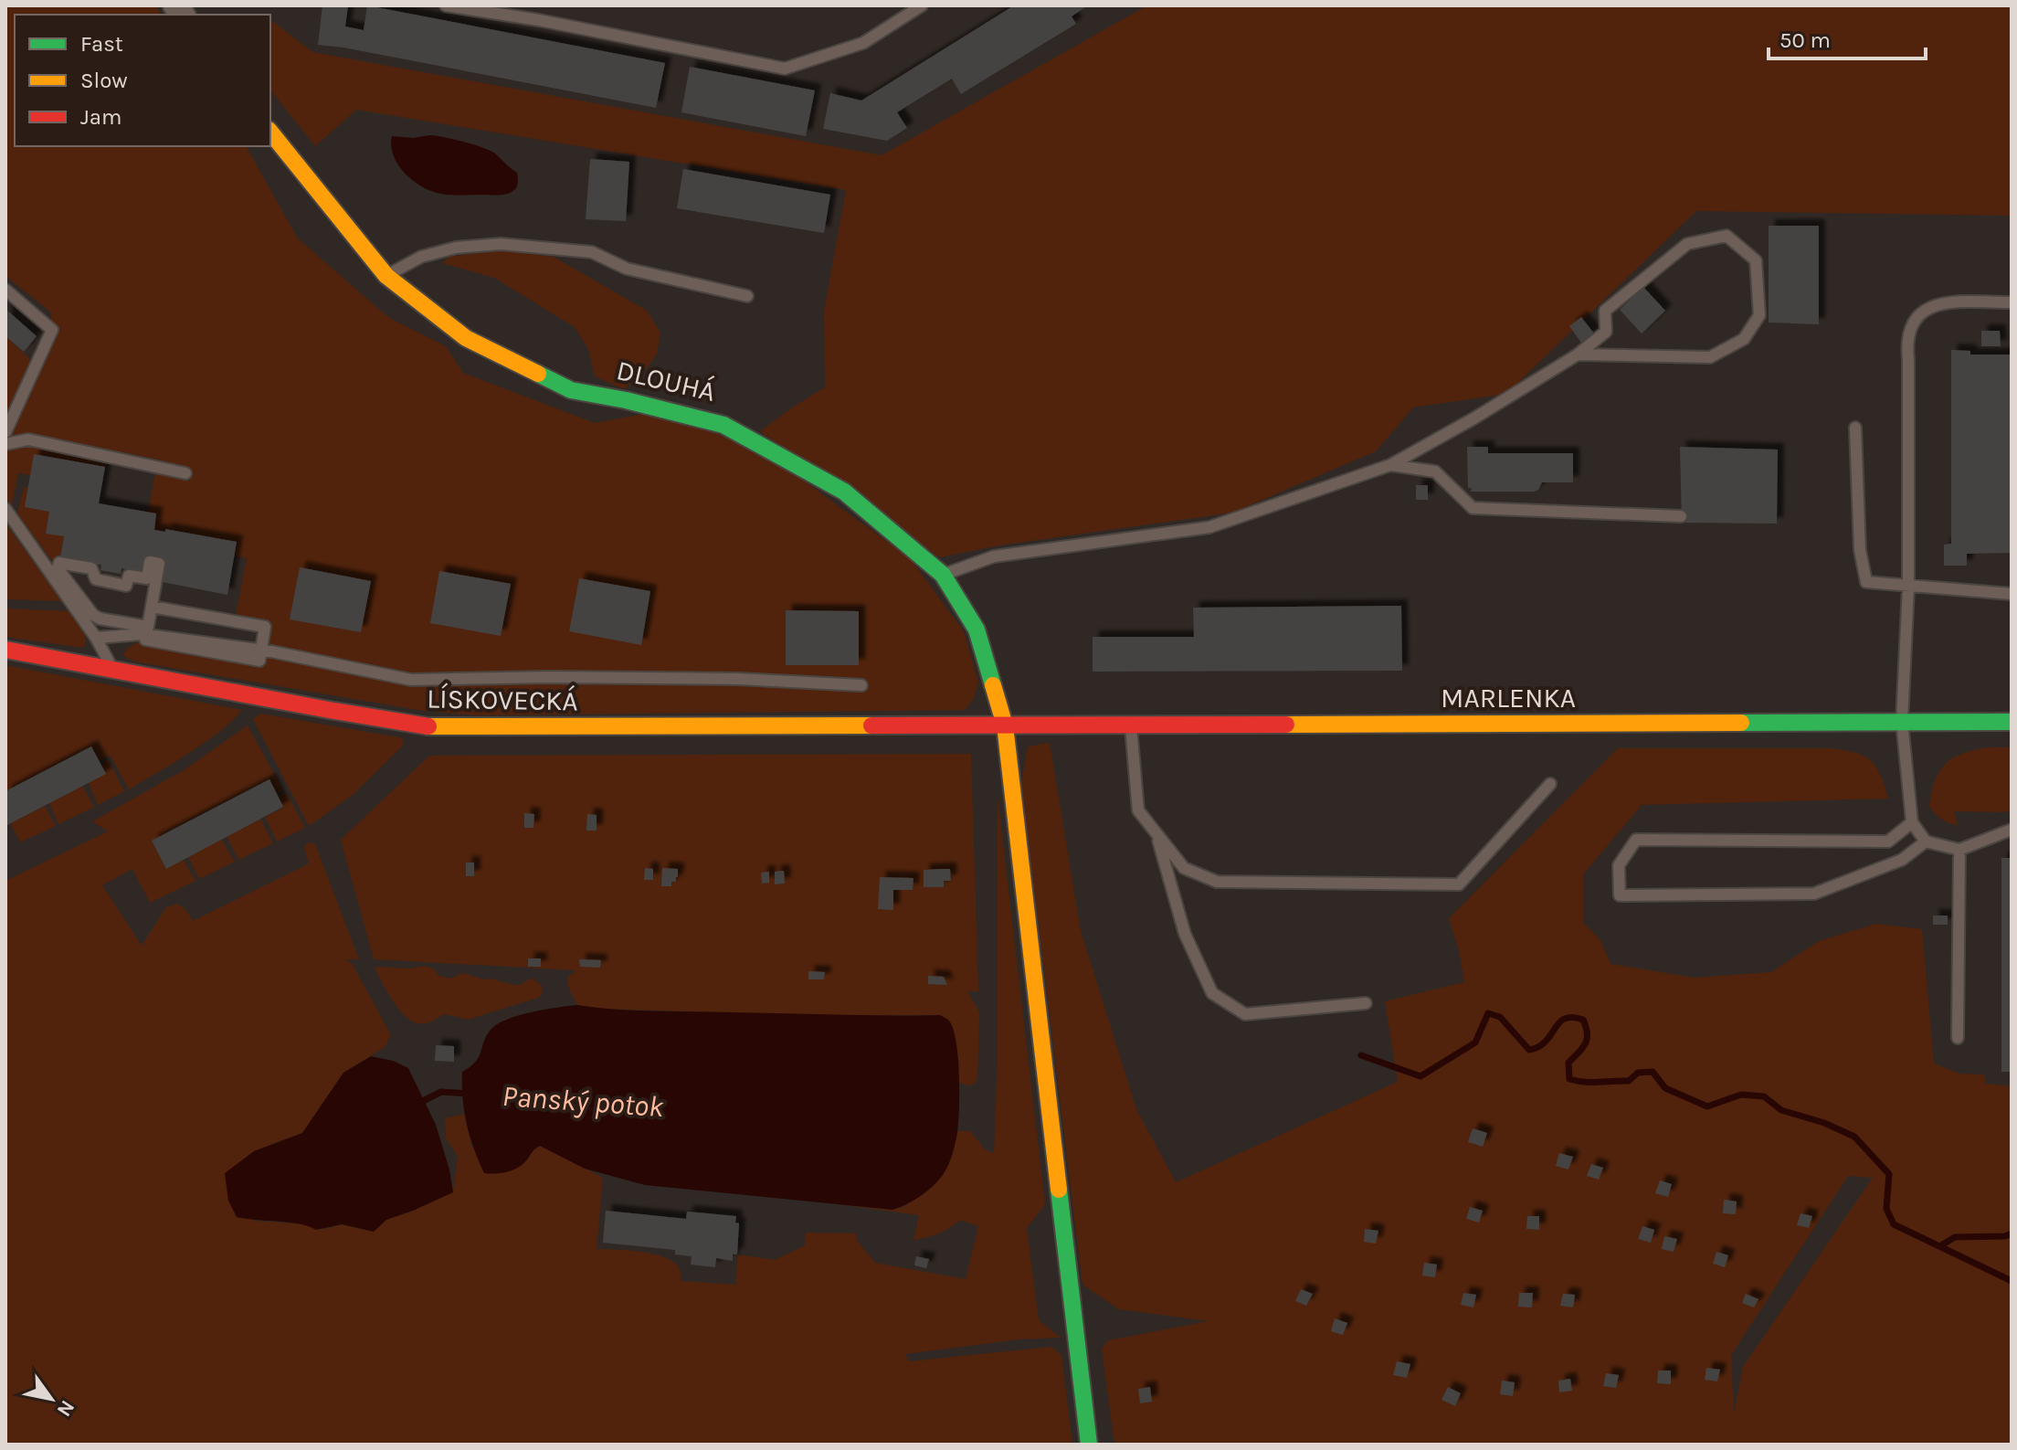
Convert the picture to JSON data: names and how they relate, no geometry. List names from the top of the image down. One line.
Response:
{"streets":{"main road":["DLOUHÁ","MARLENKA","LÍSKOVECKÁ"]},"crossings":[["DLOUHÁ","MARLENKA"],["DLOUHÁ","LÍSKOVECKÁ"],["MARLENKA","LÍSKOVECKÁ"]],"water":["Panský potok"],"legend":["Fast","Slow","Jam"],"scale_bar":"50 m","north":"bottom right"}
